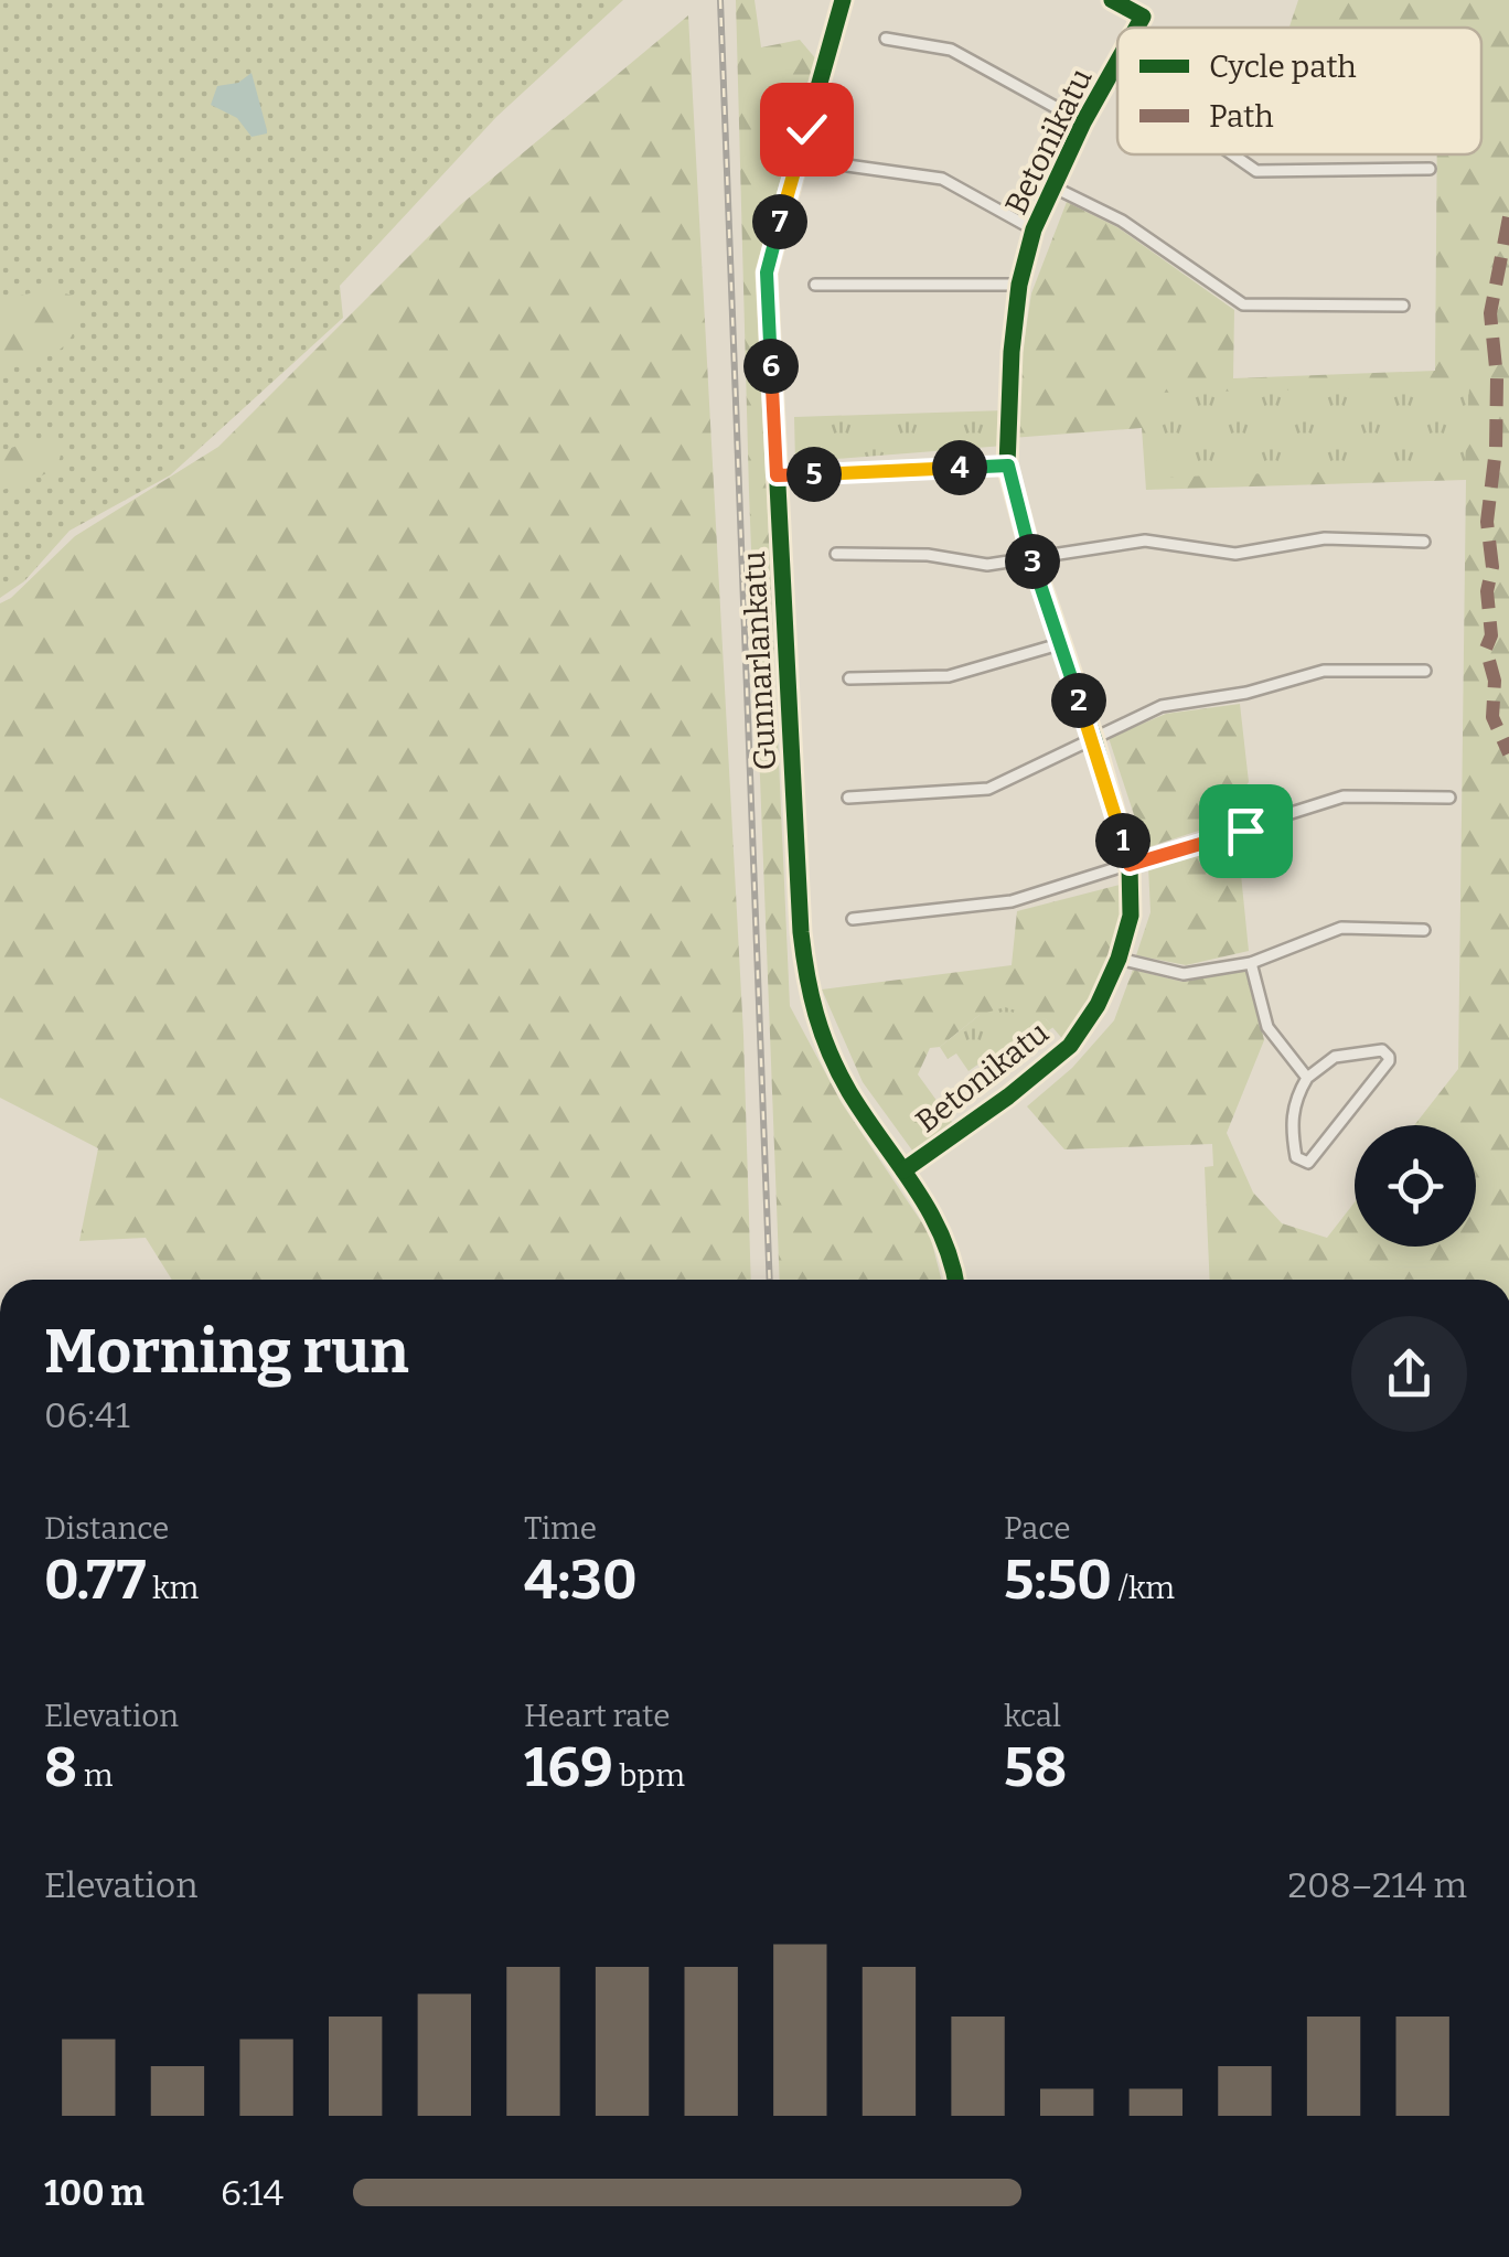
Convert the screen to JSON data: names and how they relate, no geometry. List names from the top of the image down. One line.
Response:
{"streets":{"street":["Betonikatu","Gunnarlankatu"]},"crossings":[["Betonikatu","Gunnarlankatu"]],"legend":["Cycle path","Path"],"page":{"pins":["7","6","4","5","3","2","1"],"heading":["Morning run","06:41"],"stats":[["Distance","0.77 km"],["Time","4:30"],["Pace","5:50 /km"],["Elevation","8 m"],["Heart rate","169 bpm"],["kcal","58"]],"chart":["Elevation","208–214 m"],"list":[{"name":"100 m","note":"6:14"}]}}
